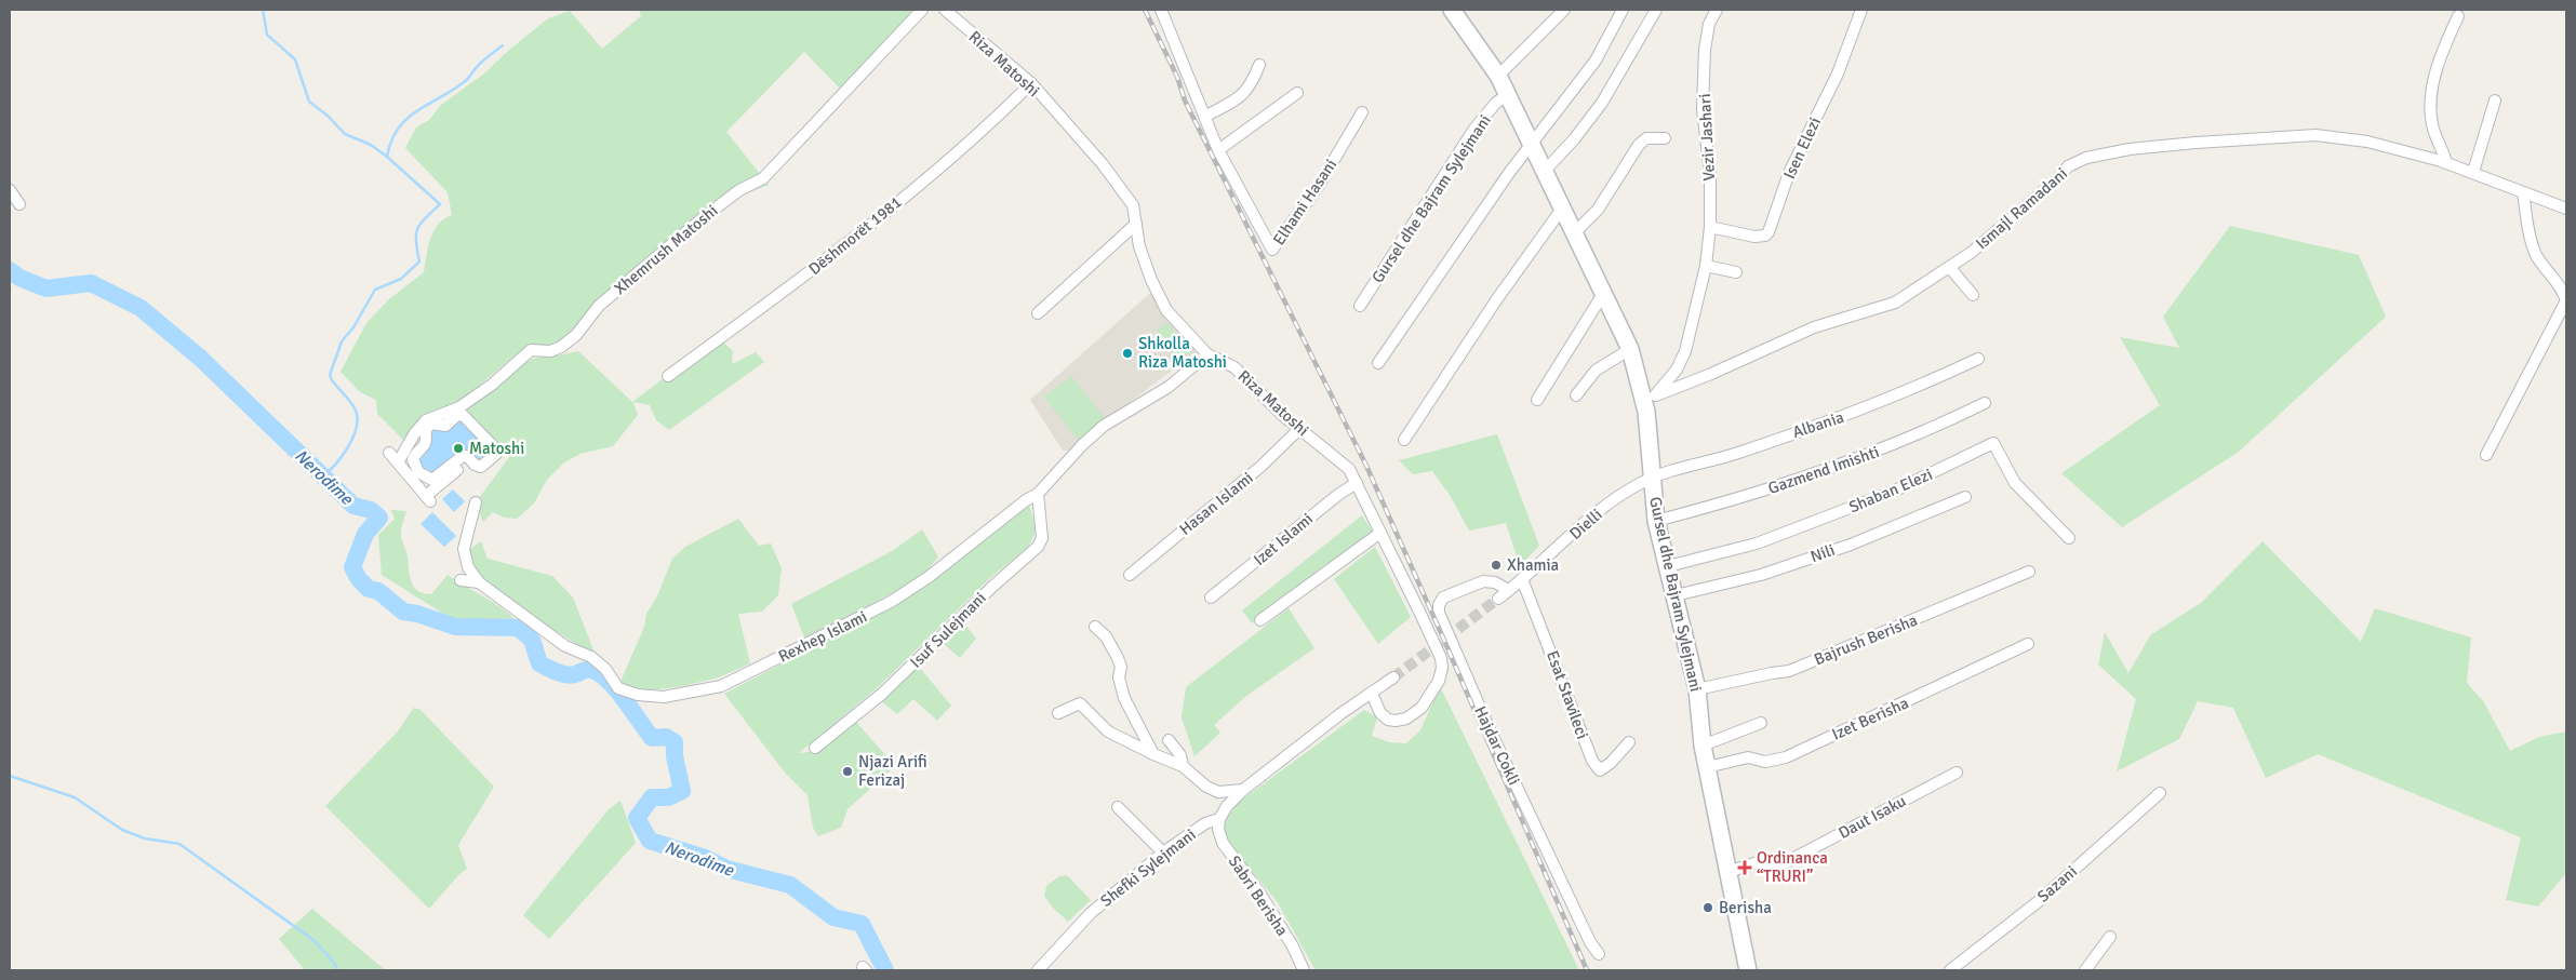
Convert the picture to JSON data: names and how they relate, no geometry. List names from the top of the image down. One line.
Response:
{"streets":{"street":["Riza Matoshi","Vezir Jashari","Isen Elezi","Gursel dhe Bajram Sylejmani","Elhami Hasani","Ismajl Ramadani","Dëshmorët 1981","Xhemrush Matoshi","Albania","Gazmend Imishti","Shaban Elezi","Hasan Islami","Dielli","Izet Islami","Nili","Isuf Sulejmani","Rexhep Islami","Bajrush Berisha","Esat Stavileci","Izet Berisha","Hajdar Cokli","Daut Isaku","Shefki Sylejmani","Sazani","Sabri Berisha"]},"crossings":[["Riza Matoshi","Dëshmorët 1981"],["Riza Matoshi","Hasan Islami"],["Riza Matoshi","Izet Islami"],["Riza Matoshi","Rexhep Islami"],["Vezir Jashari","Isen Elezi"],["Vezir Jashari","Gursel dhe Bajram Sylejmani"],["Vezir Jashari","Ismajl Ramadani"],["Gursel dhe Bajram Sylejmani","Ismajl Ramadani"],["Gursel dhe Bajram Sylejmani","Albania"],["Gursel dhe Bajram Sylejmani","Gazmend Imishti"],["Gursel dhe Bajram Sylejmani","Shaban Elezi"],["Gursel dhe Bajram Sylejmani","Dielli"],["Gursel dhe Bajram Sylejmani","Nili"],["Gursel dhe Bajram Sylejmani","Bajrush Berisha"],["Gursel dhe Bajram Sylejmani","Izet Berisha"],["Gursel dhe Bajram Sylejmani","Daut Isaku"],["Albania","Dielli"],["Dielli","Esat Stavileci"],["Dielli","Hajdar Cokli"],["Isuf Sulejmani","Rexhep Islami"],["Shefki Sylejmani","Sabri Berisha"]],"water":["Nerodime"],"places":{"other":["Shkolla Riza Matoshi","Matoshi","Xhamia","Njazi Arifi Ferizaj","Berisha"],"health":["Ordinanca “TRURI”"]}}
